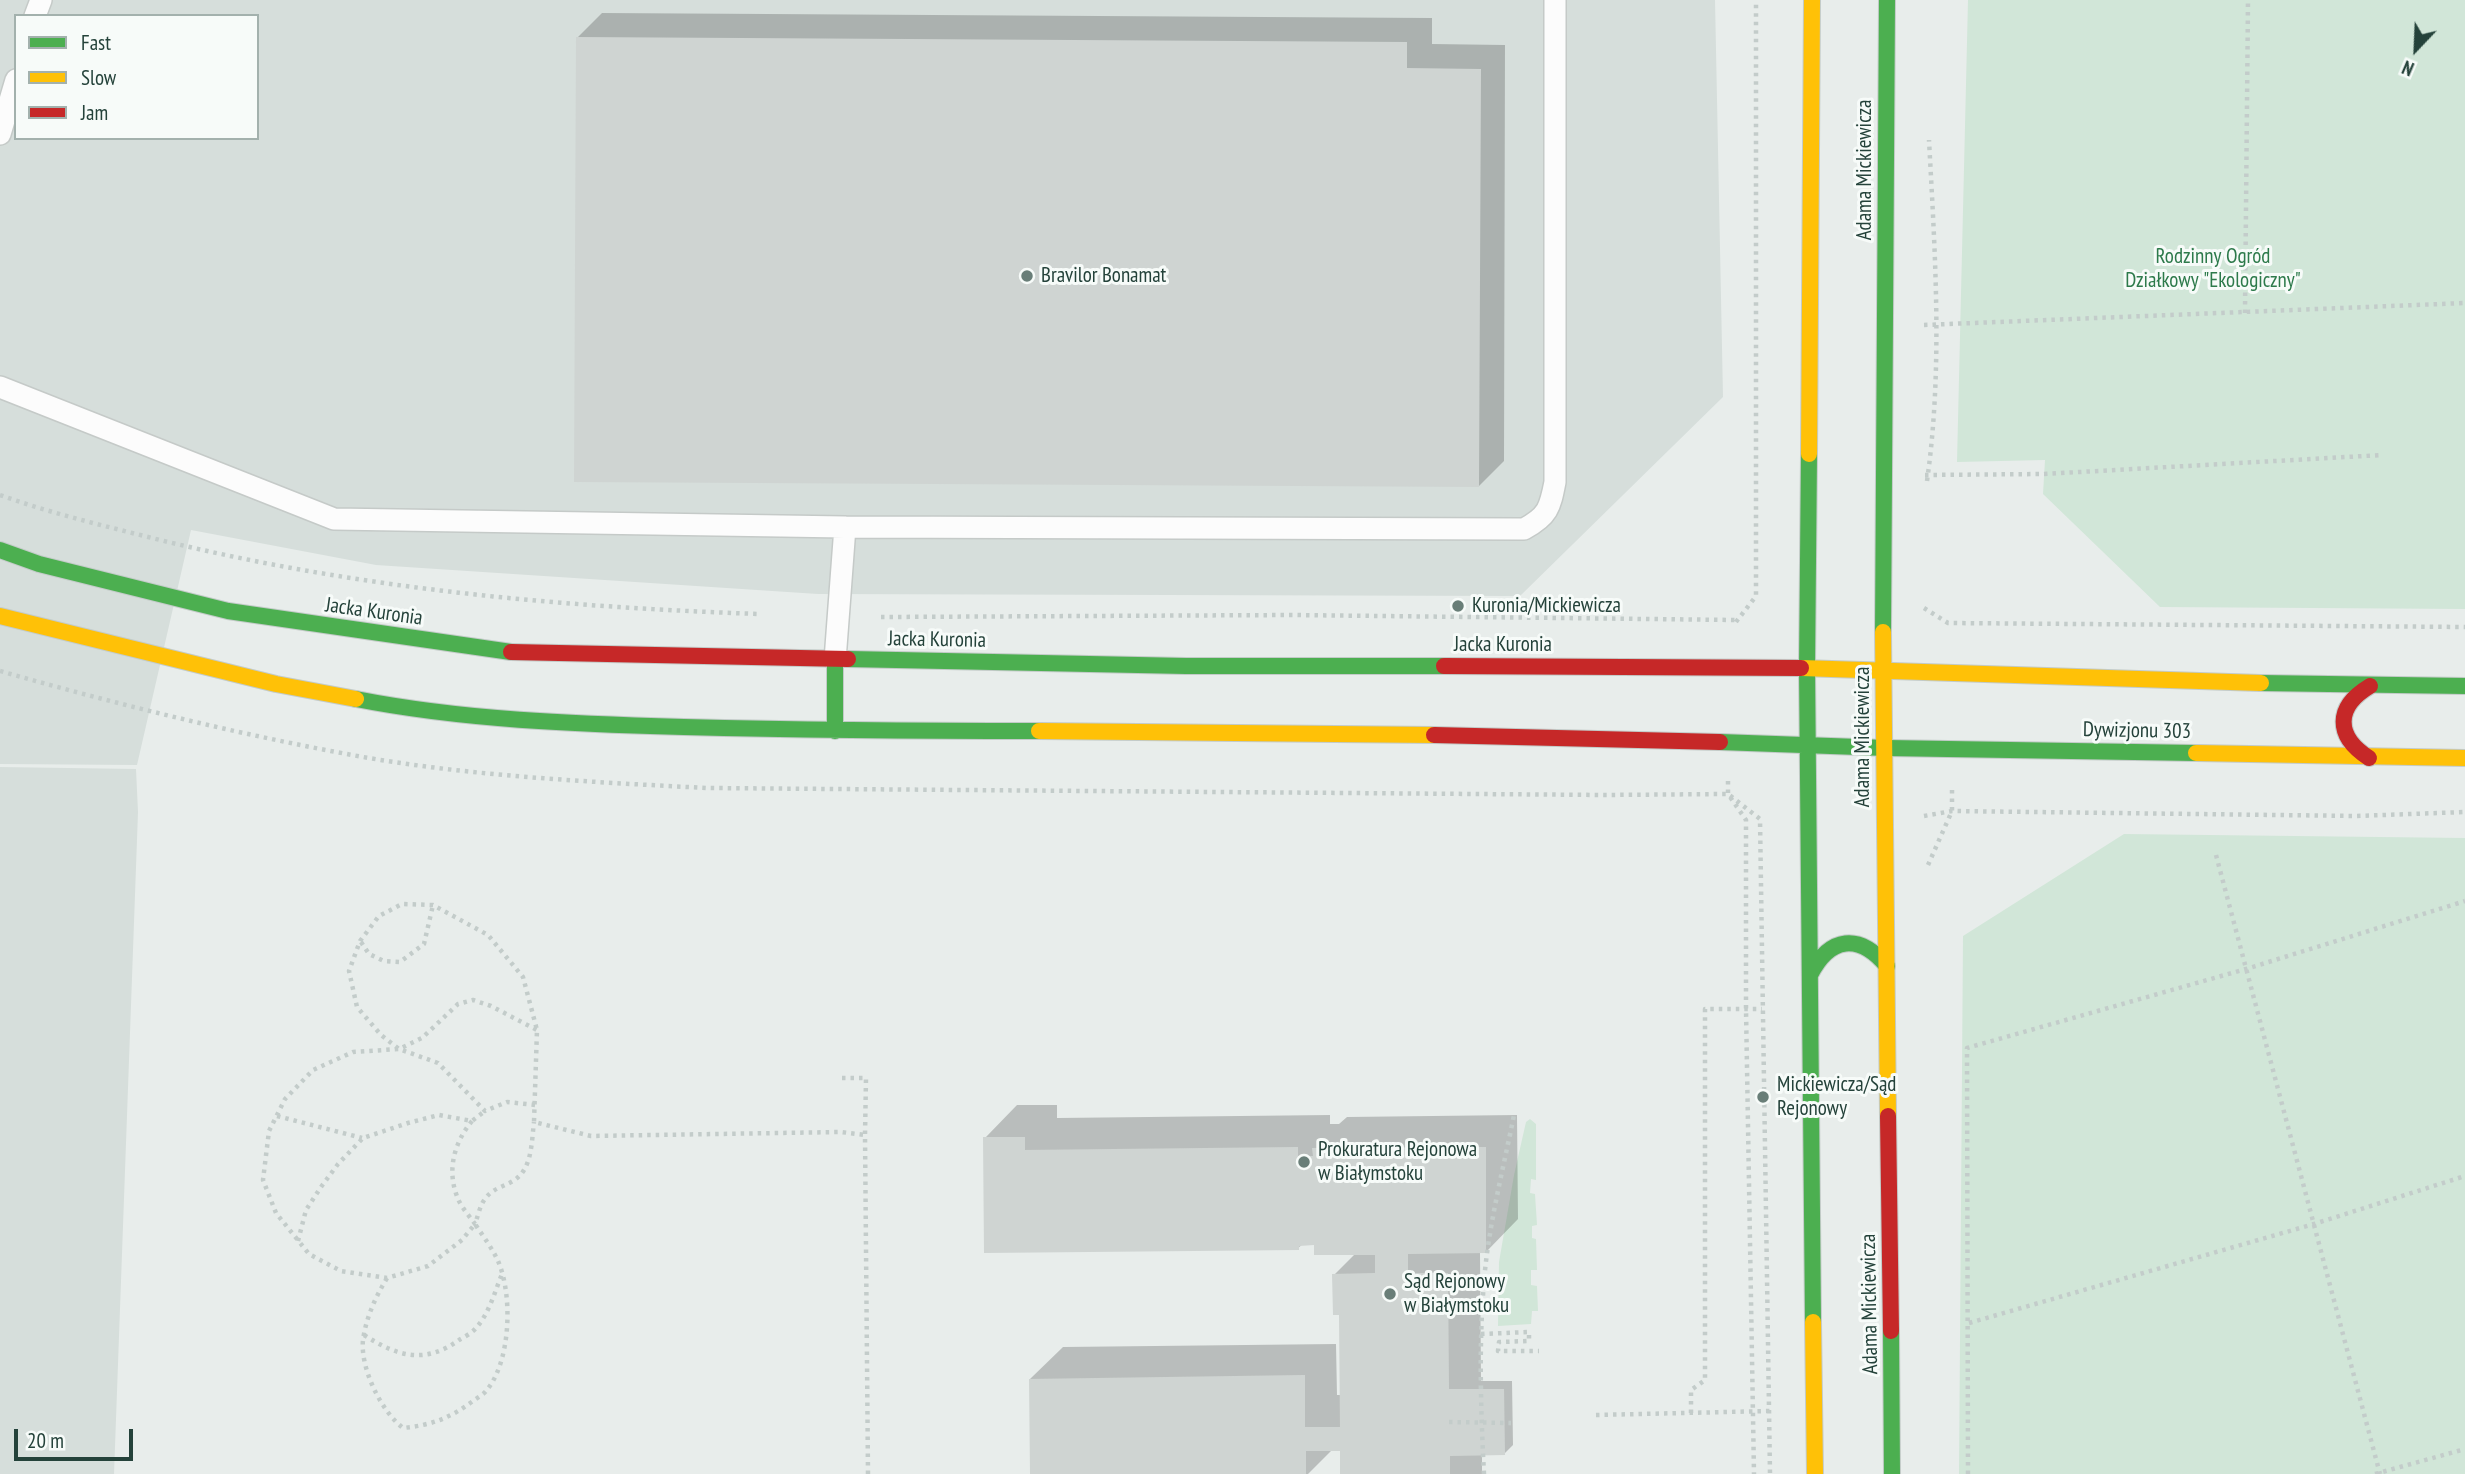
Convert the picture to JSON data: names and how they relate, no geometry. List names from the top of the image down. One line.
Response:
{"streets":{"main road":["Adama Mickiewicza","Jacka Kuronia","Dywizjonu 303"]},"crossings":[["Adama Mickiewicza","Jacka Kuronia"],["Adama Mickiewicza","Dywizjonu 303"]],"parks":["Rodzinny Ogród Działkowy \"Ekologiczny\""],"places":["Bravilor Bonamat","Kuronia/Mickiewicza","Mickiewicza/Sąd Rejonowy","Prokuratura Rejonowa w Białymstoku","Sąd Rejonowy w Białymstoku"],"legend":["Fast","Slow","Jam"],"scale_bar":"20 m","north":"bottom left"}
